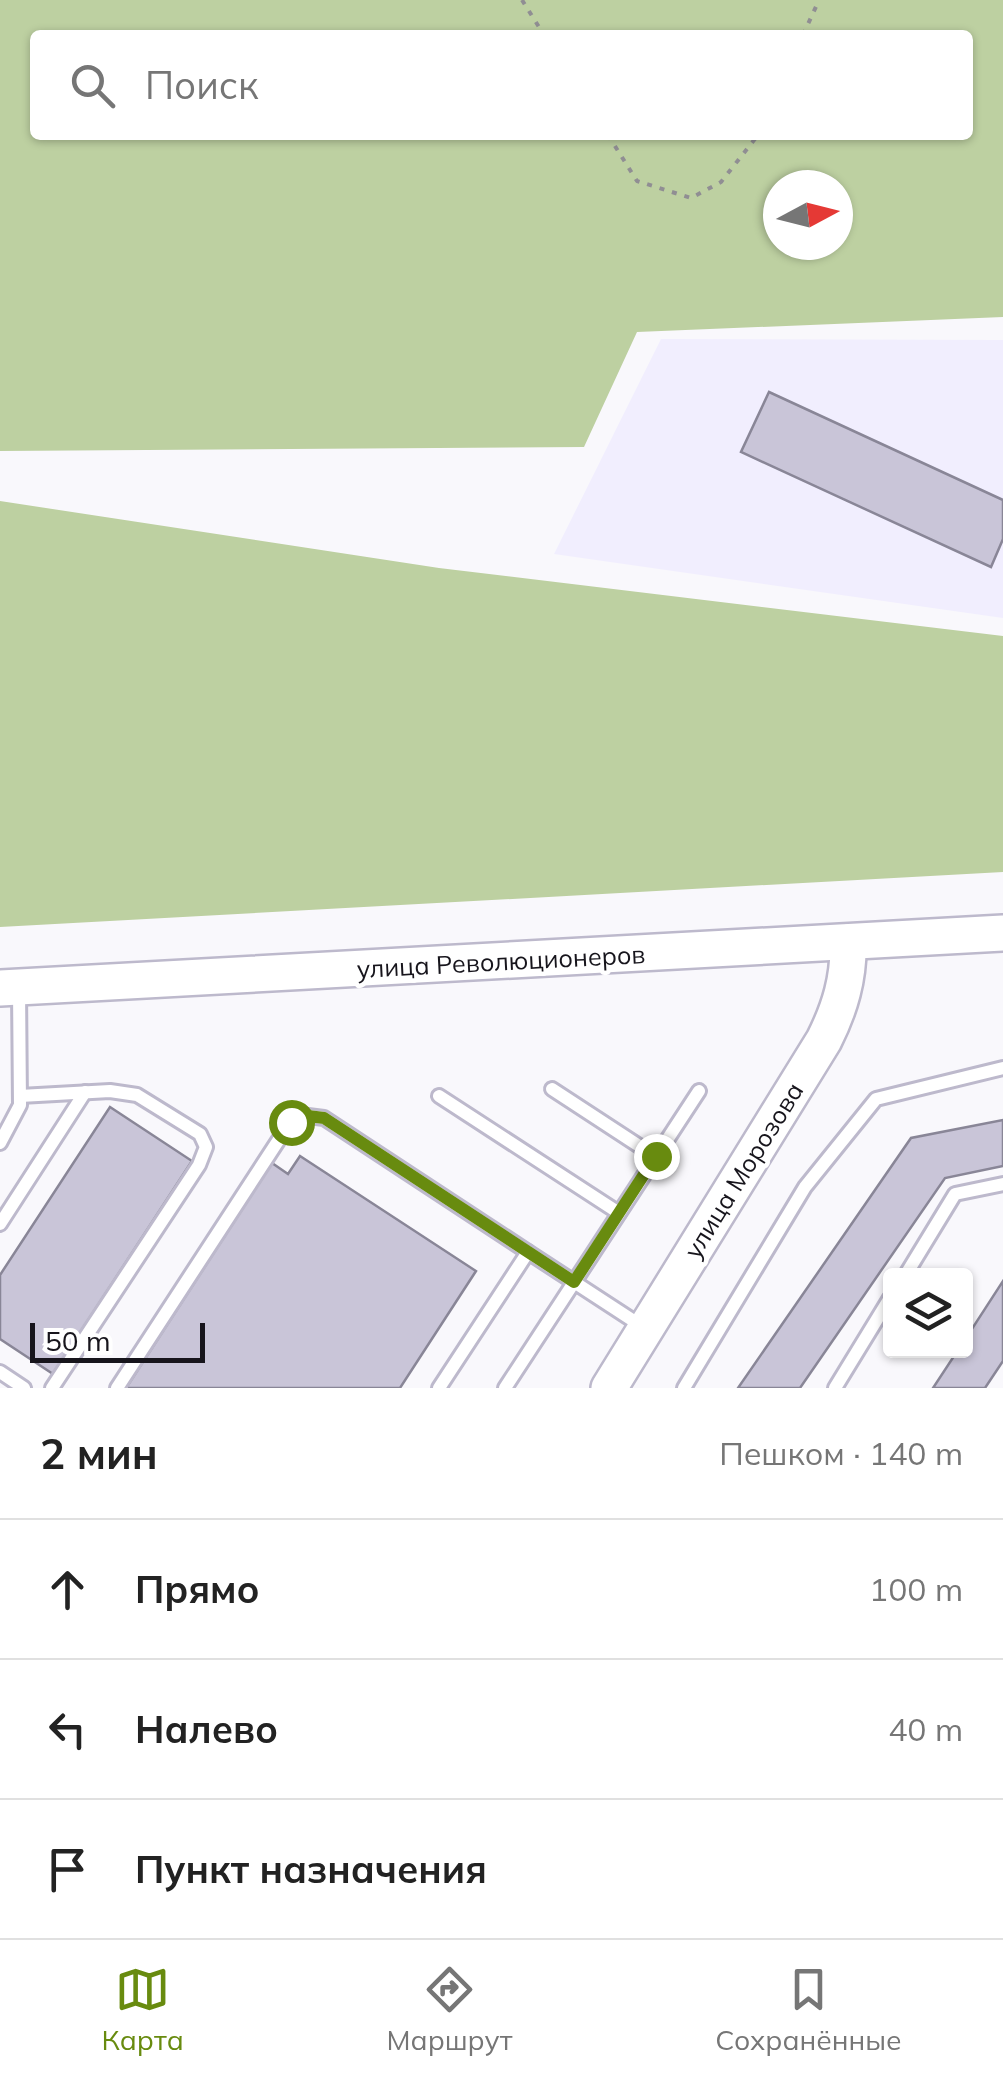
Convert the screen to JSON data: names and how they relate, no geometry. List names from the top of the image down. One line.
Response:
{"streets":{"main road":["улица Революционеров","улица Морозова"]},"crossings":[["улица Революционеров","улица Морозова"]],"scale_bar":"50 m","north":"right","page":{"search":"Поиск","scale":"50 m","heading":["2 мин","Пешком · 140 m"],"list":[["Прямо","100 m"],["Налево","40 m"],"Пункт назначения"],"nav":["Карта","Маршрут","Сохранённые"]}}
